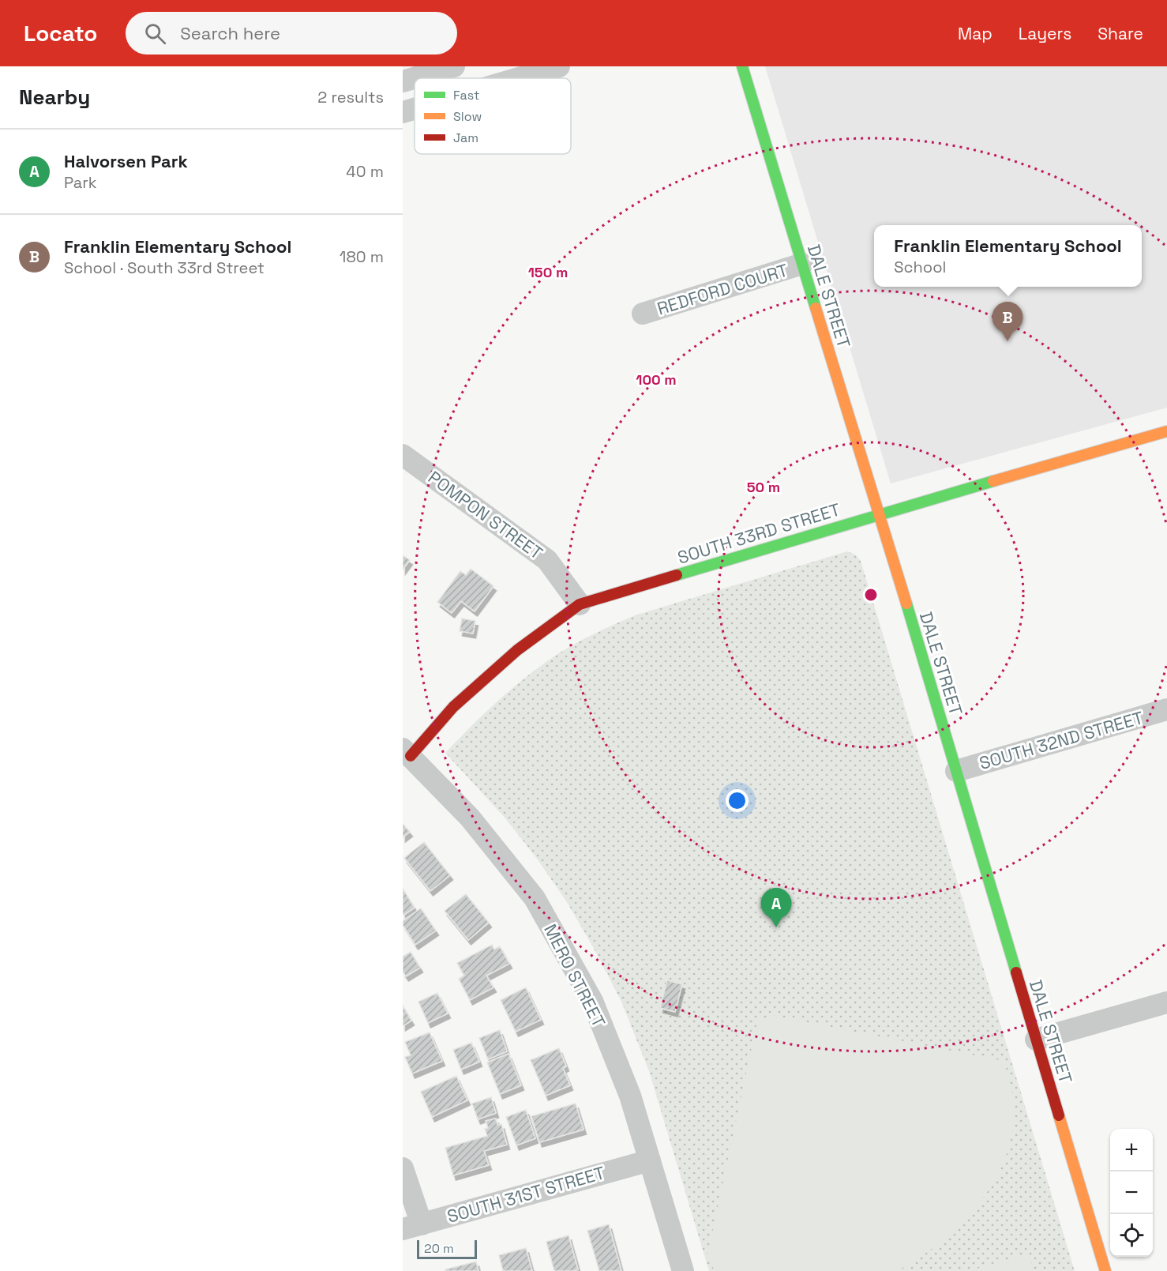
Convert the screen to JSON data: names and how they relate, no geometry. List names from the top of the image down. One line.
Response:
{"streets":{"street":["REDFORD COURT","DALE STREET","POMPON STREET","SOUTH 33RD STREET","SOUTH 32ND STREET","MERO STREET","SOUTH 31ST STREET"]},"crossings":[["REDFORD COURT","DALE STREET"],["DALE STREET","SOUTH 33RD STREET"],["DALE STREET","SOUTH 32ND STREET"],["POMPON STREET","SOUTH 33RD STREET"],["SOUTH 33RD STREET","MERO STREET"],["MERO STREET","SOUTH 31ST STREET"]],"legend":["Fast","Slow","Jam"],"scale_bar":"20 m","page":{"header":"Locato","search":"Search here","nav":["Map","Layers","Share"],"heading":["Nearby","2 results"],"list":[{"mark":"A","name":"Halvorsen Park","note":"Park","value":"40 m"},{"mark":"B","name":"Franklin Elementary School","note":"School · South 33rd Street","value":"180 m"}],"popup":["Franklin Elementary School","School"],"pins":["B","A"],"map_buttons":["+","−"],"scale":"20 m"},"rings":["150 m","100 m","50 m"]}
